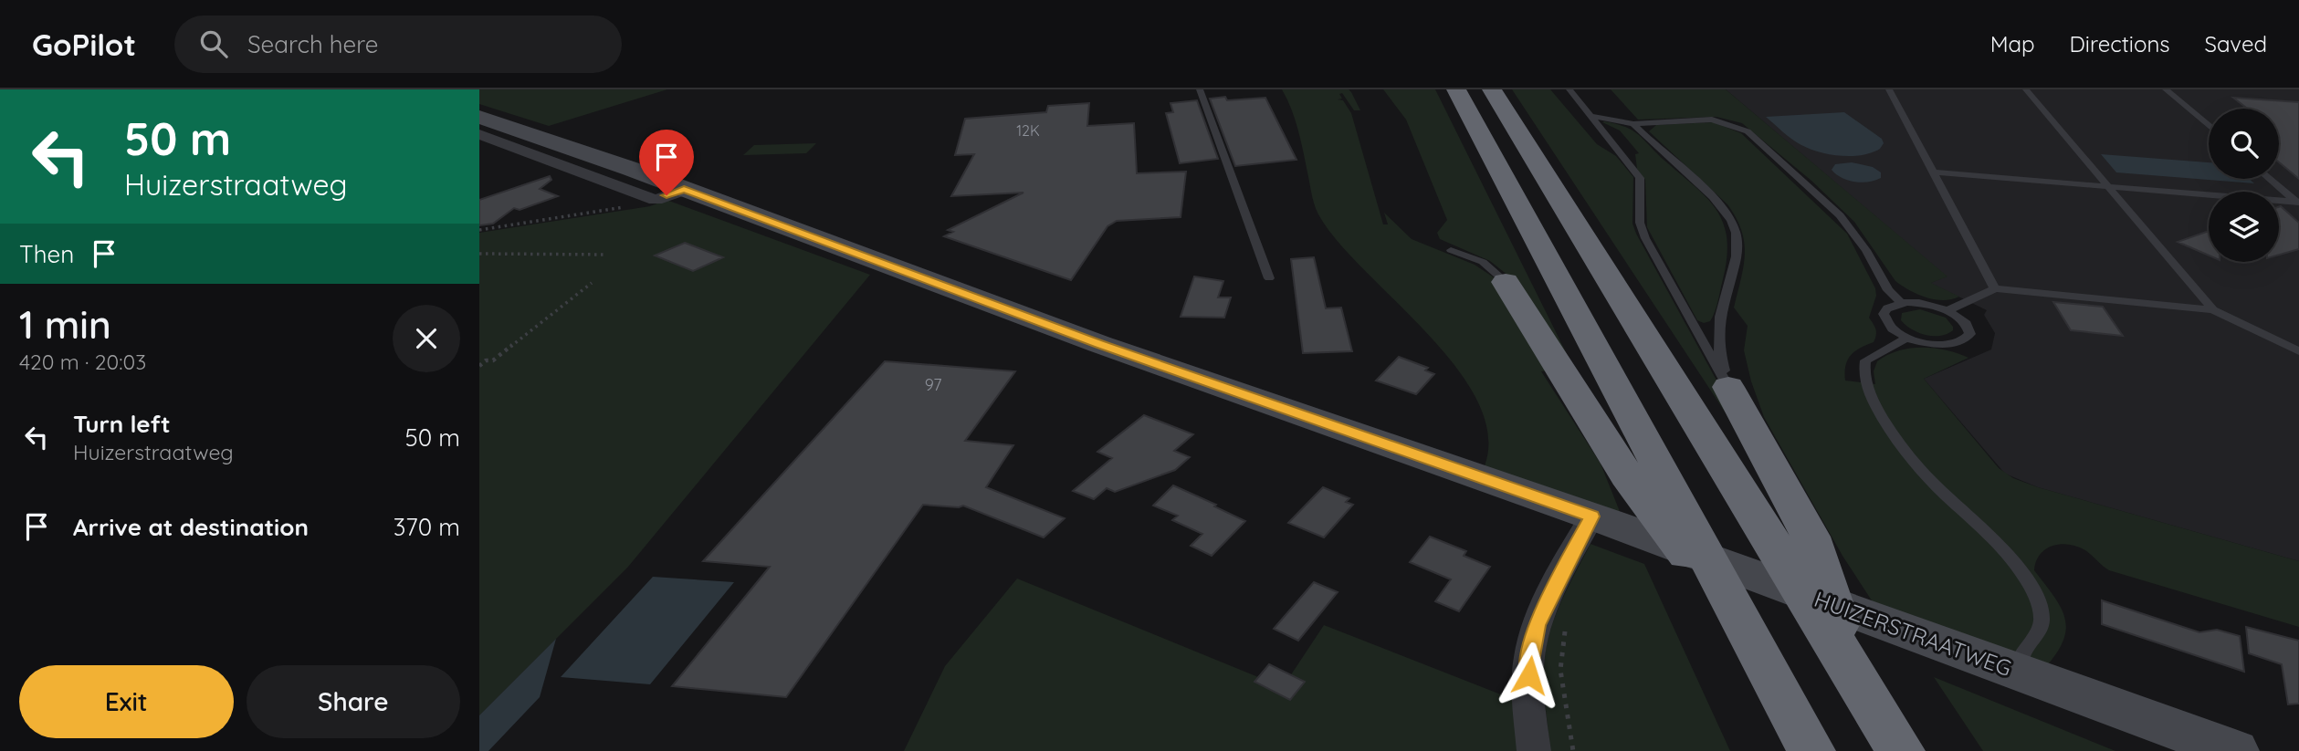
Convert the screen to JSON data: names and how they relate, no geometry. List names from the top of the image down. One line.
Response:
{"streets":{"street":["HUIZERSTRAATWEG"]},"house_numbers":["12K","97"],"page":{"header":"GoPilot","search":"Search here","nav":["Map","Directions","Saved"],"turn":["50 m","Huizerstraatweg"],"then":"Then","heading":["1 min","420 m · 20:03"],"list":[{"name":"Turn left","note":"Huizerstraatweg","value":"50 m"},{"name":"Arrive at destination","value":"370 m"}],"buttons":["Exit","Share"]}}
